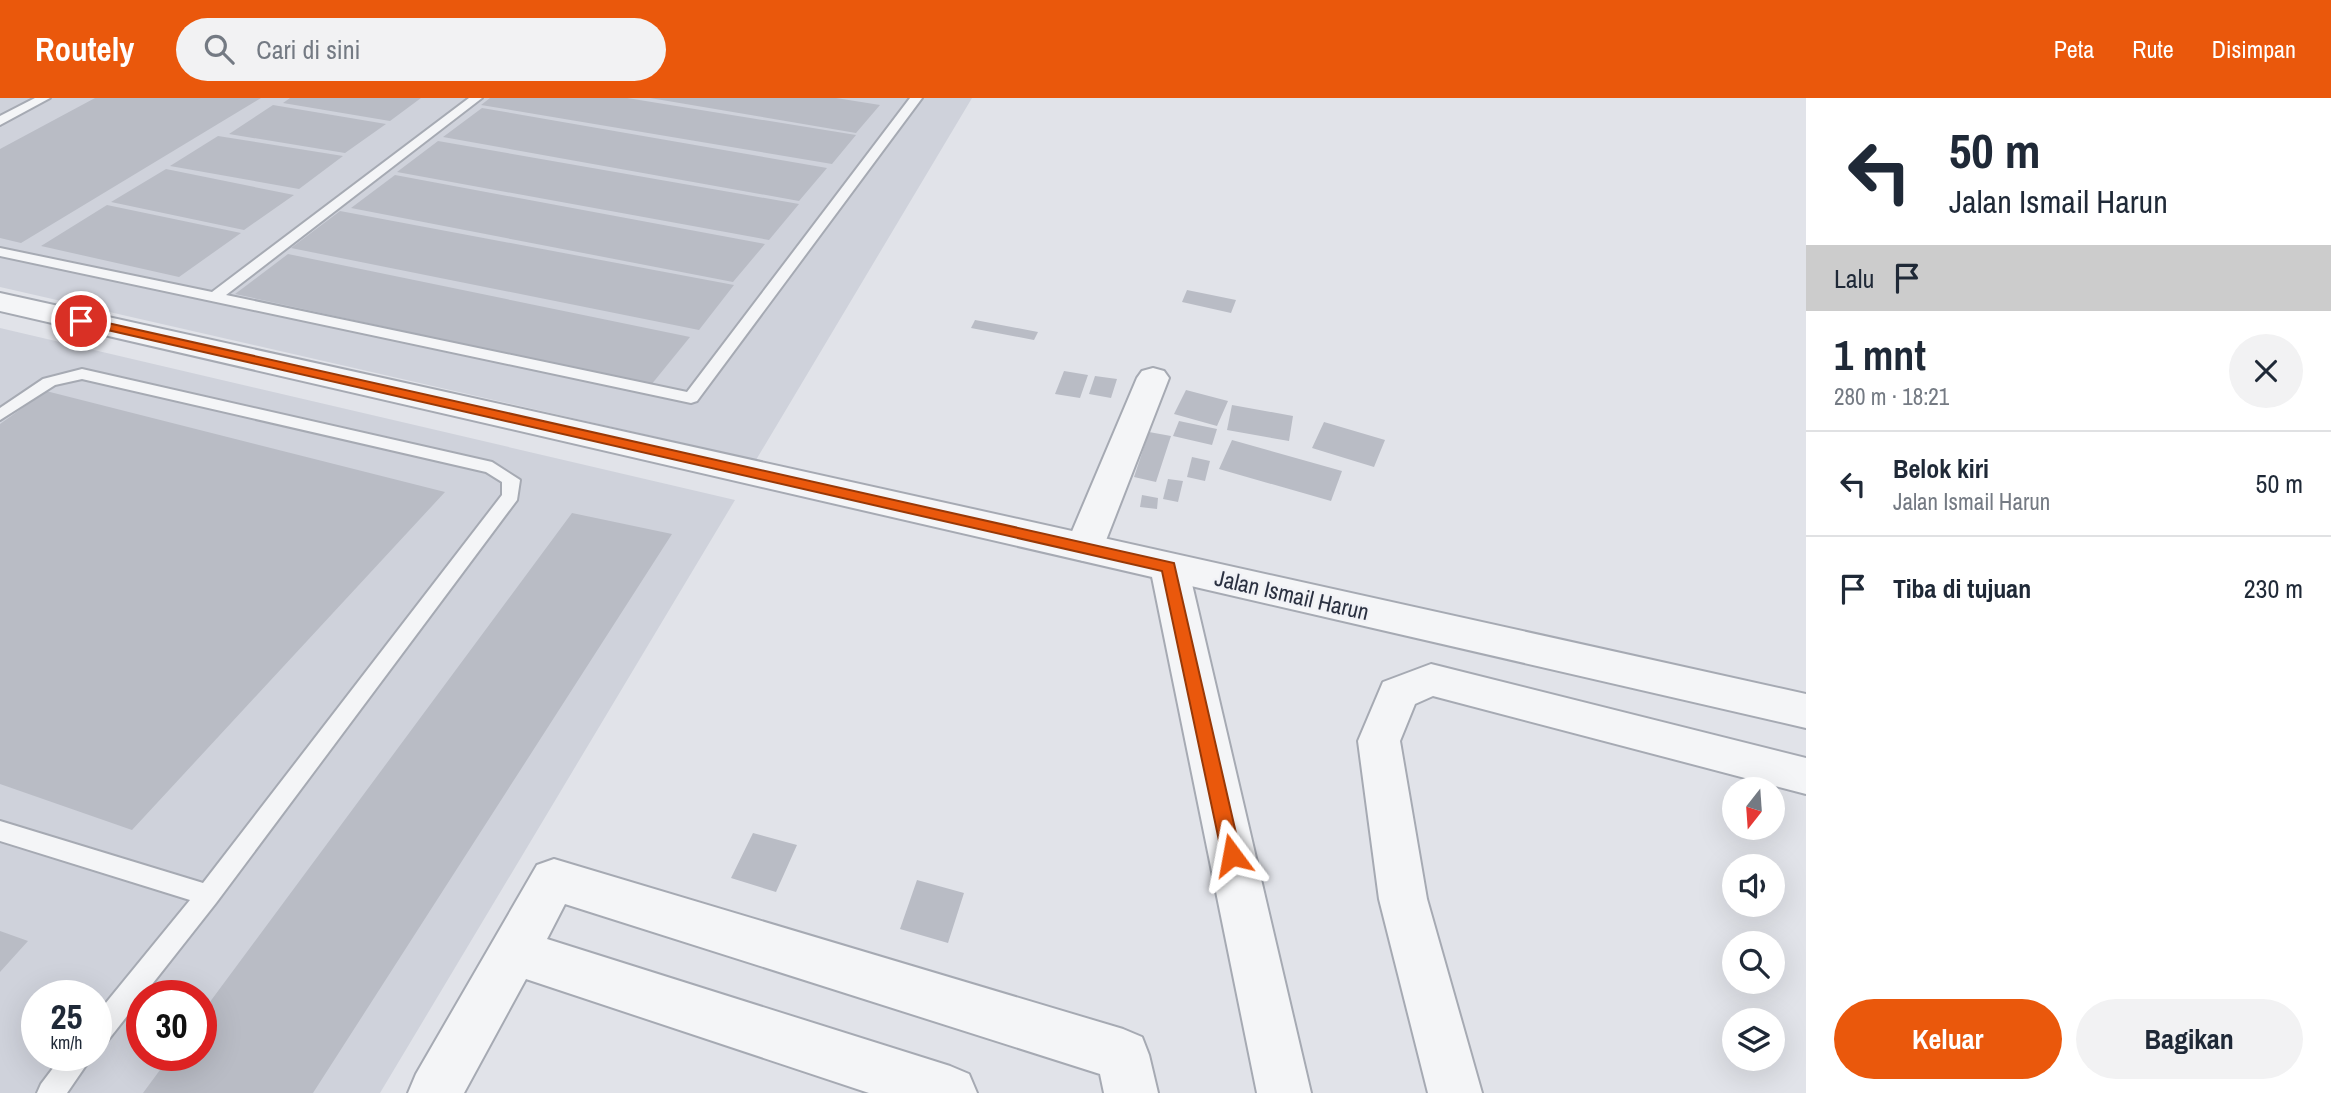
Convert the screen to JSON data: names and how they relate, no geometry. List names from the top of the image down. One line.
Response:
{"streets":{"street":["Jalan Ismail Harun"]},"north":"bottom","page":{"header":"Routely","search":"Cari di sini","nav":["Peta","Rute","Disimpan"],"turn":["50 m","Jalan Ismail Harun"],"then":"Lalu","heading":["1 mnt","280 m · 18:21"],"list":[{"name":"Belok kiri","note":"Jalan Ismail Harun","value":"50 m"},{"name":"Tiba di tujuan","value":"230 m"}],"speed":"25 km/h","limit":"30","buttons":["Keluar","Bagikan"]}}
